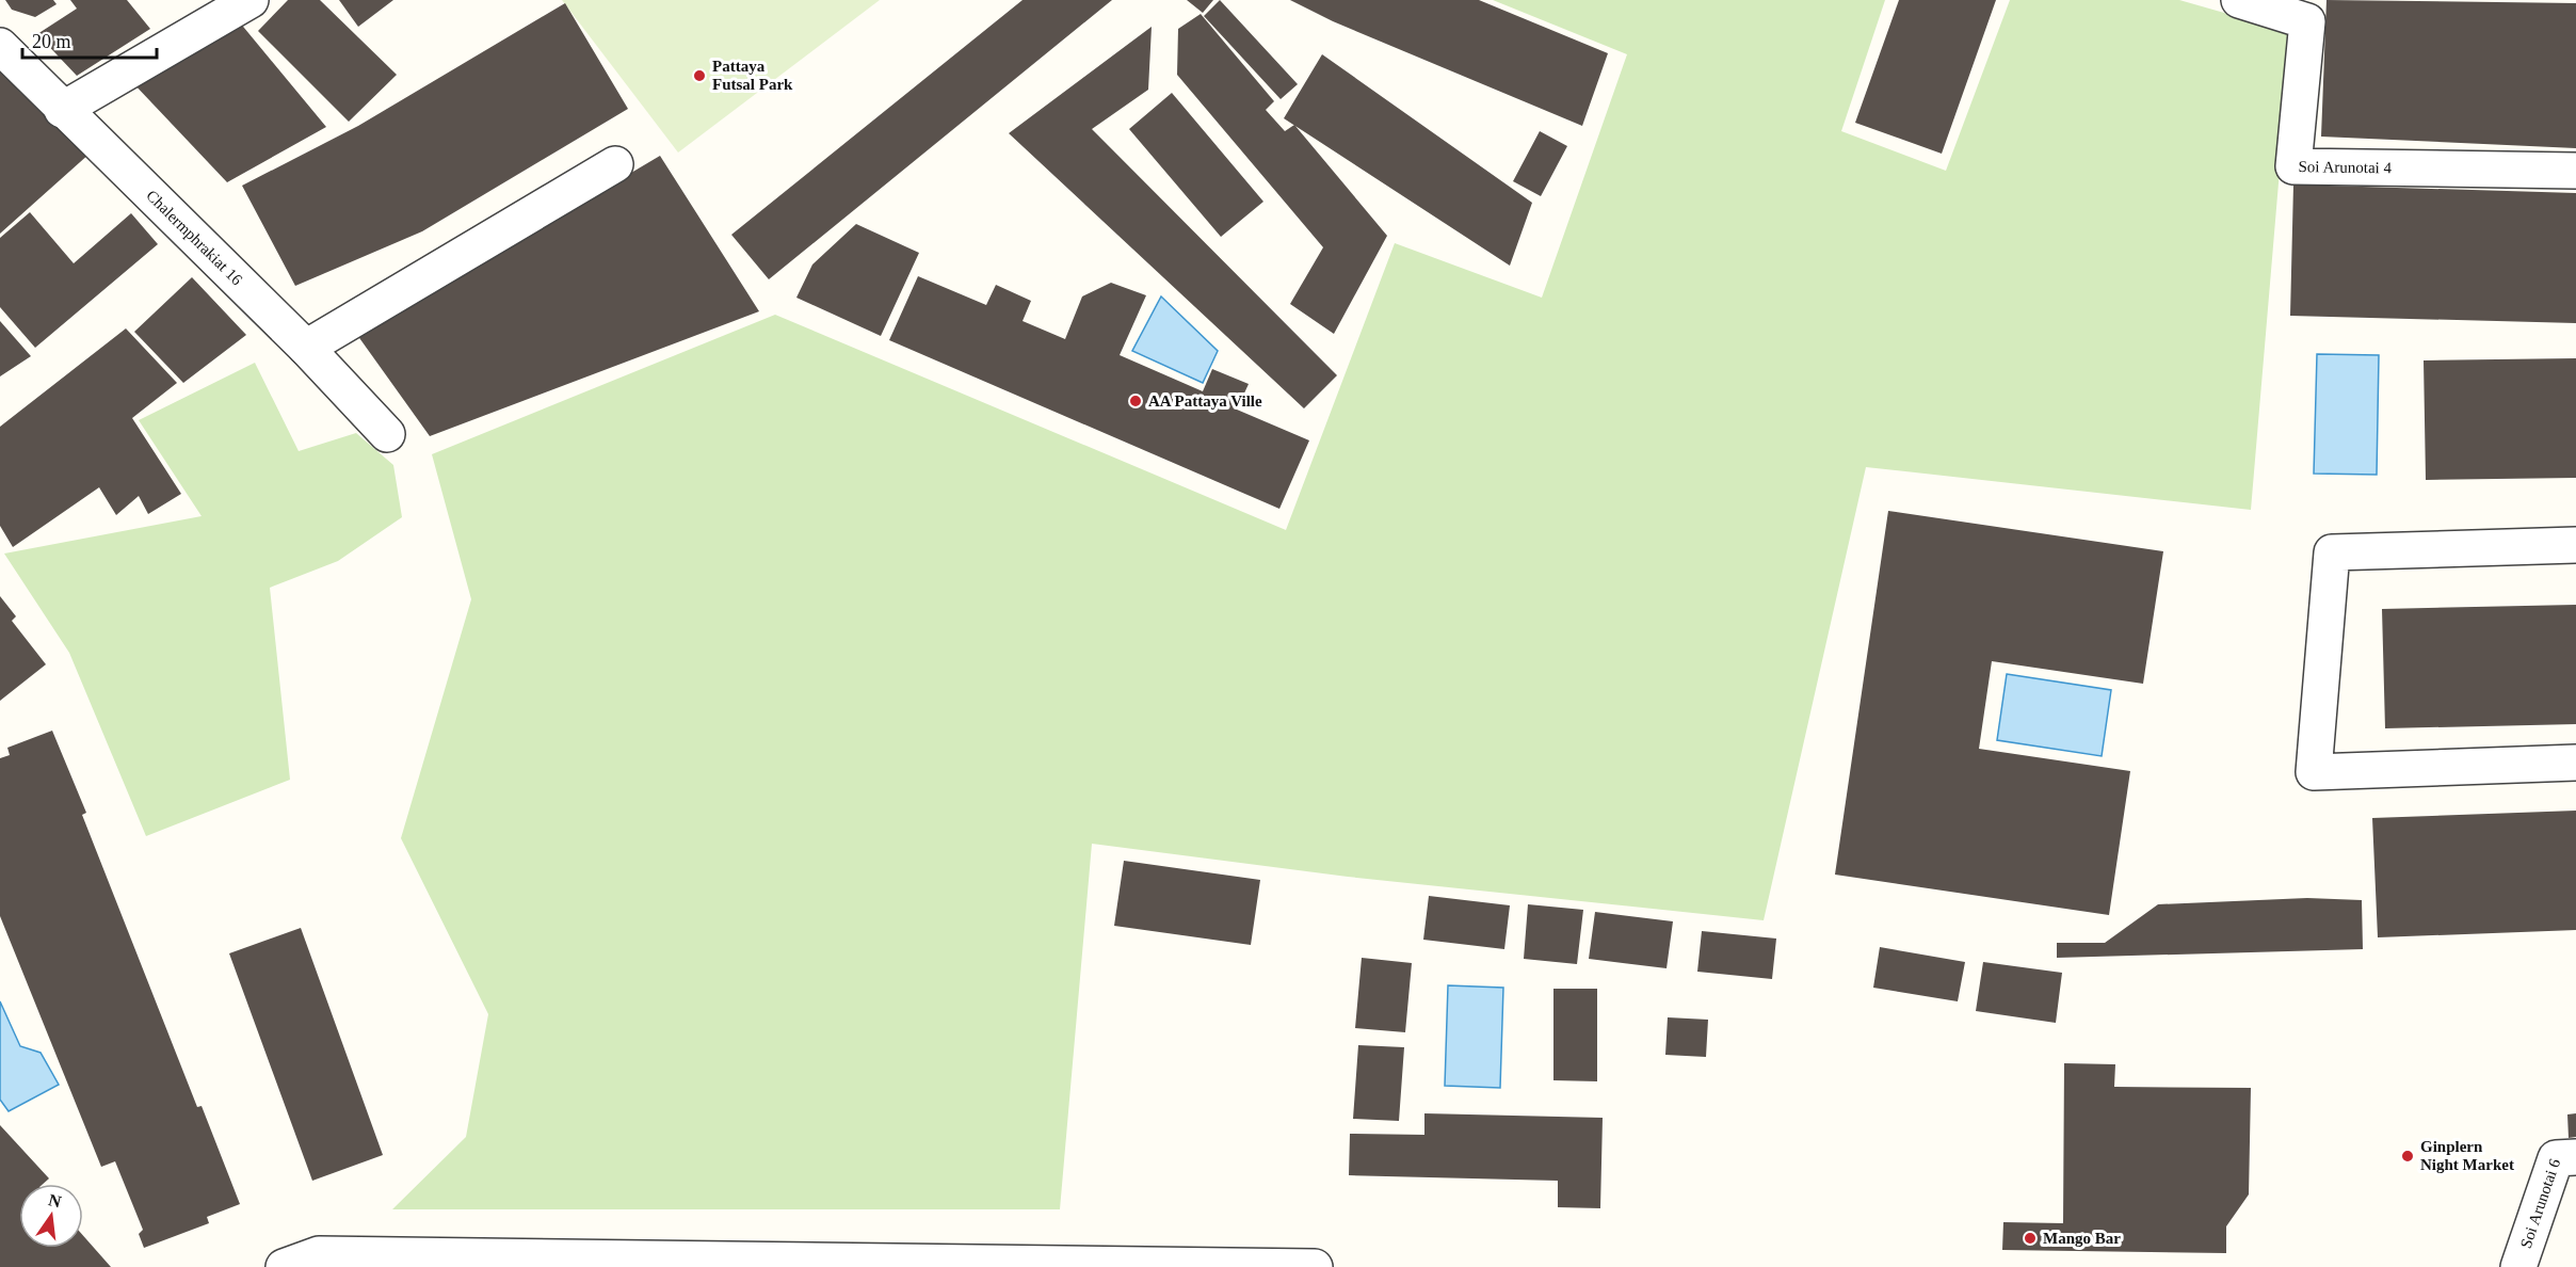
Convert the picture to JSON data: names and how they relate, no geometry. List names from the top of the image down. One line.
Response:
{"streets":{"street":["Soi Arunotai 4","Chalermphrakiat 16","Soi Arunotai 6"]},"places":["Pattaya Futsal Park","AA Pattaya Ville","Ginplern Night Market","Mango Bar"],"scale_bar":"20 m","north":"top"}
